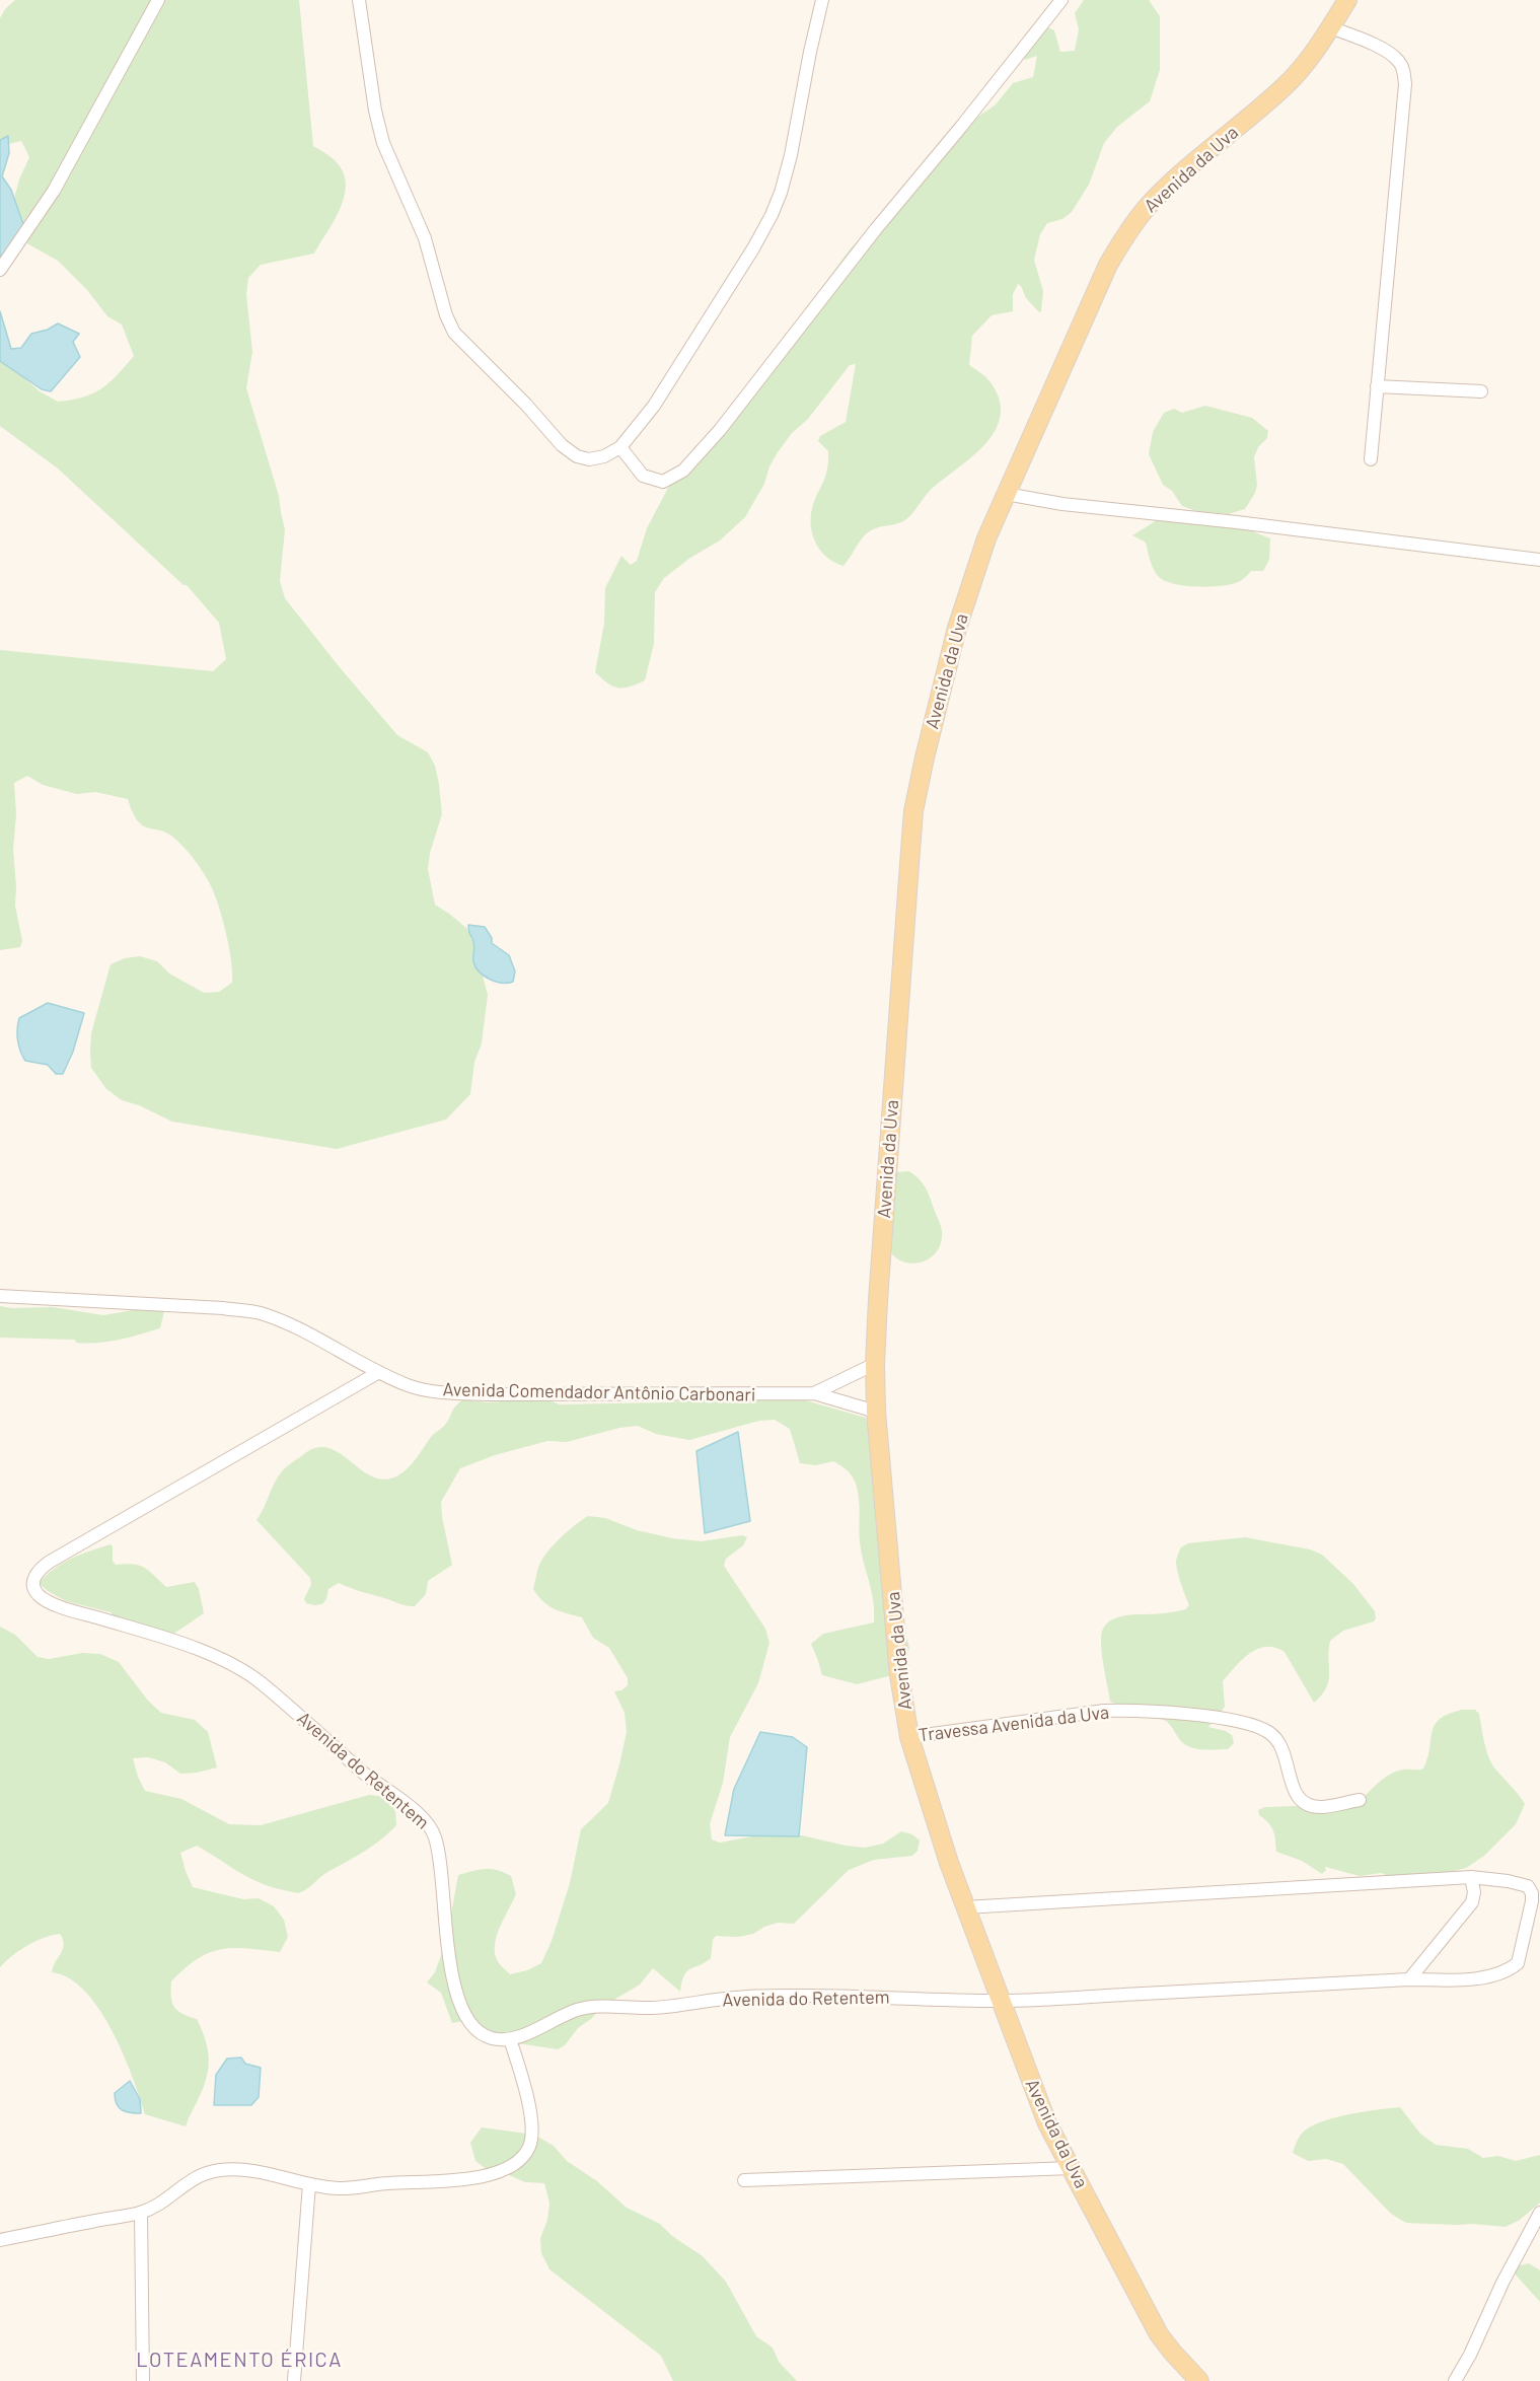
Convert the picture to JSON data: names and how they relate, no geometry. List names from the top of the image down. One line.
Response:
{"streets":{"main road":["Avenida da Uva"],"street":["Avenida Comendador Antônio Carbonari","Travessa Avenida da Uva","Avenida do Retentem"]},"crossings":[["Avenida da Uva","Avenida Comendador Antônio Carbonari"],["Avenida da Uva","Travessa Avenida da Uva"],["Avenida da Uva","Avenida do Retentem"],["Avenida Comendador Antônio Carbonari","Avenida do Retentem"]],"districts":["LOTEAMENTO ÉRICA"]}
